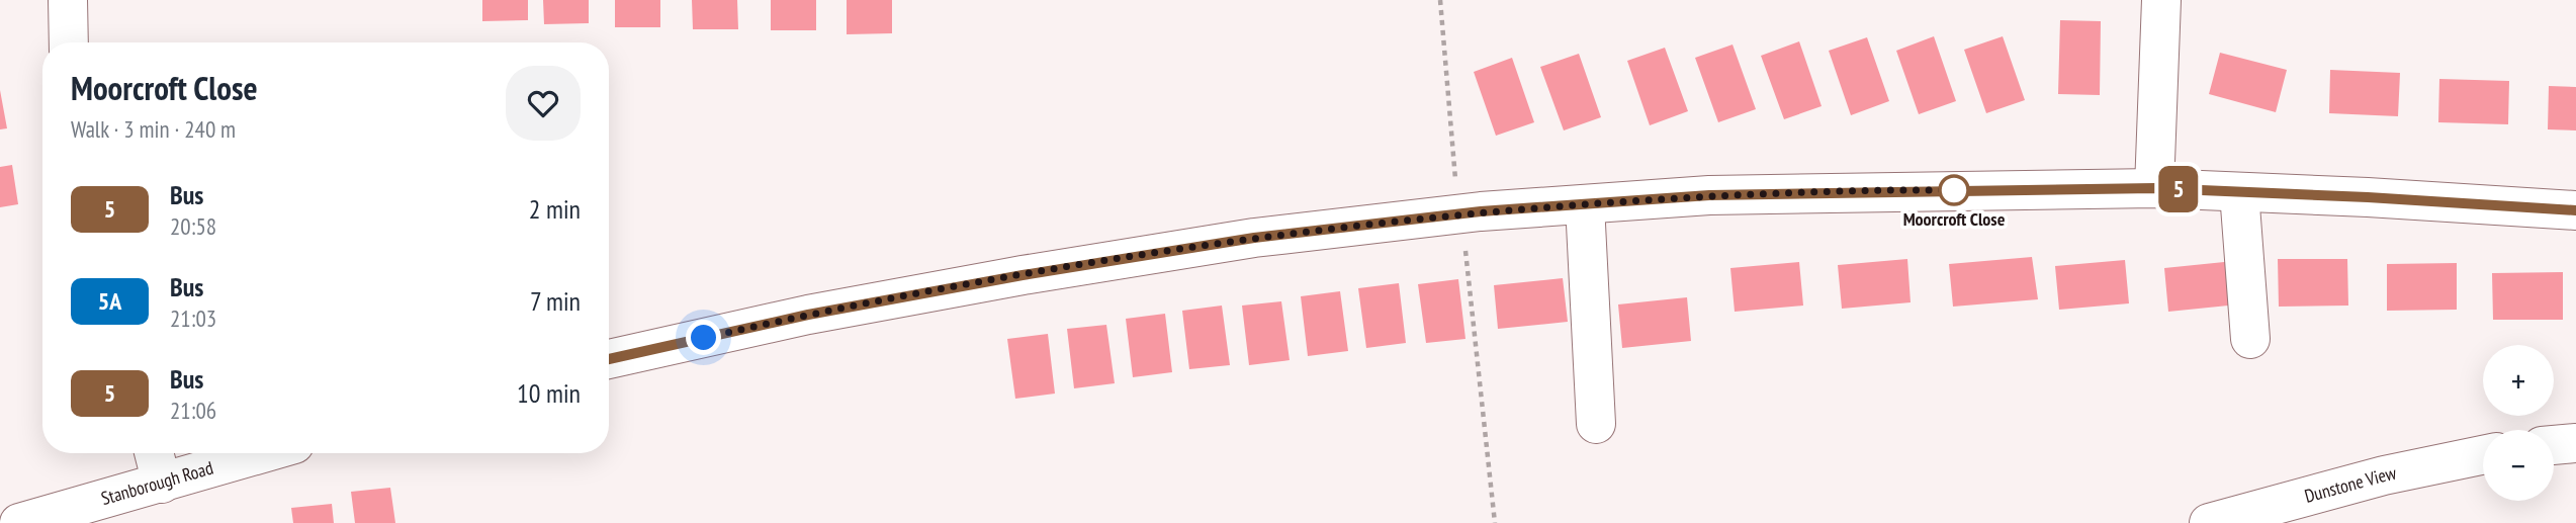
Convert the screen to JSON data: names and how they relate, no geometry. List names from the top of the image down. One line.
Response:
{"streets":{"street":["Stanborough Road","Dunstone View"]},"places":["Moorcroft Close"],"lines":["bus line 5"],"page":{"on_map":"5","heading":["Moorcroft Close","Walk · 3 min · 240 m"],"list":[{"mark":"5","name":"Bus","note":"20:58","value":"2 min"},{"mark":"5A","name":"Bus","note":"21:03","value":"7 min"},{"mark":"5","name":"Bus","note":"21:06","value":"10 min"}],"map_buttons":["+","−"]}}
